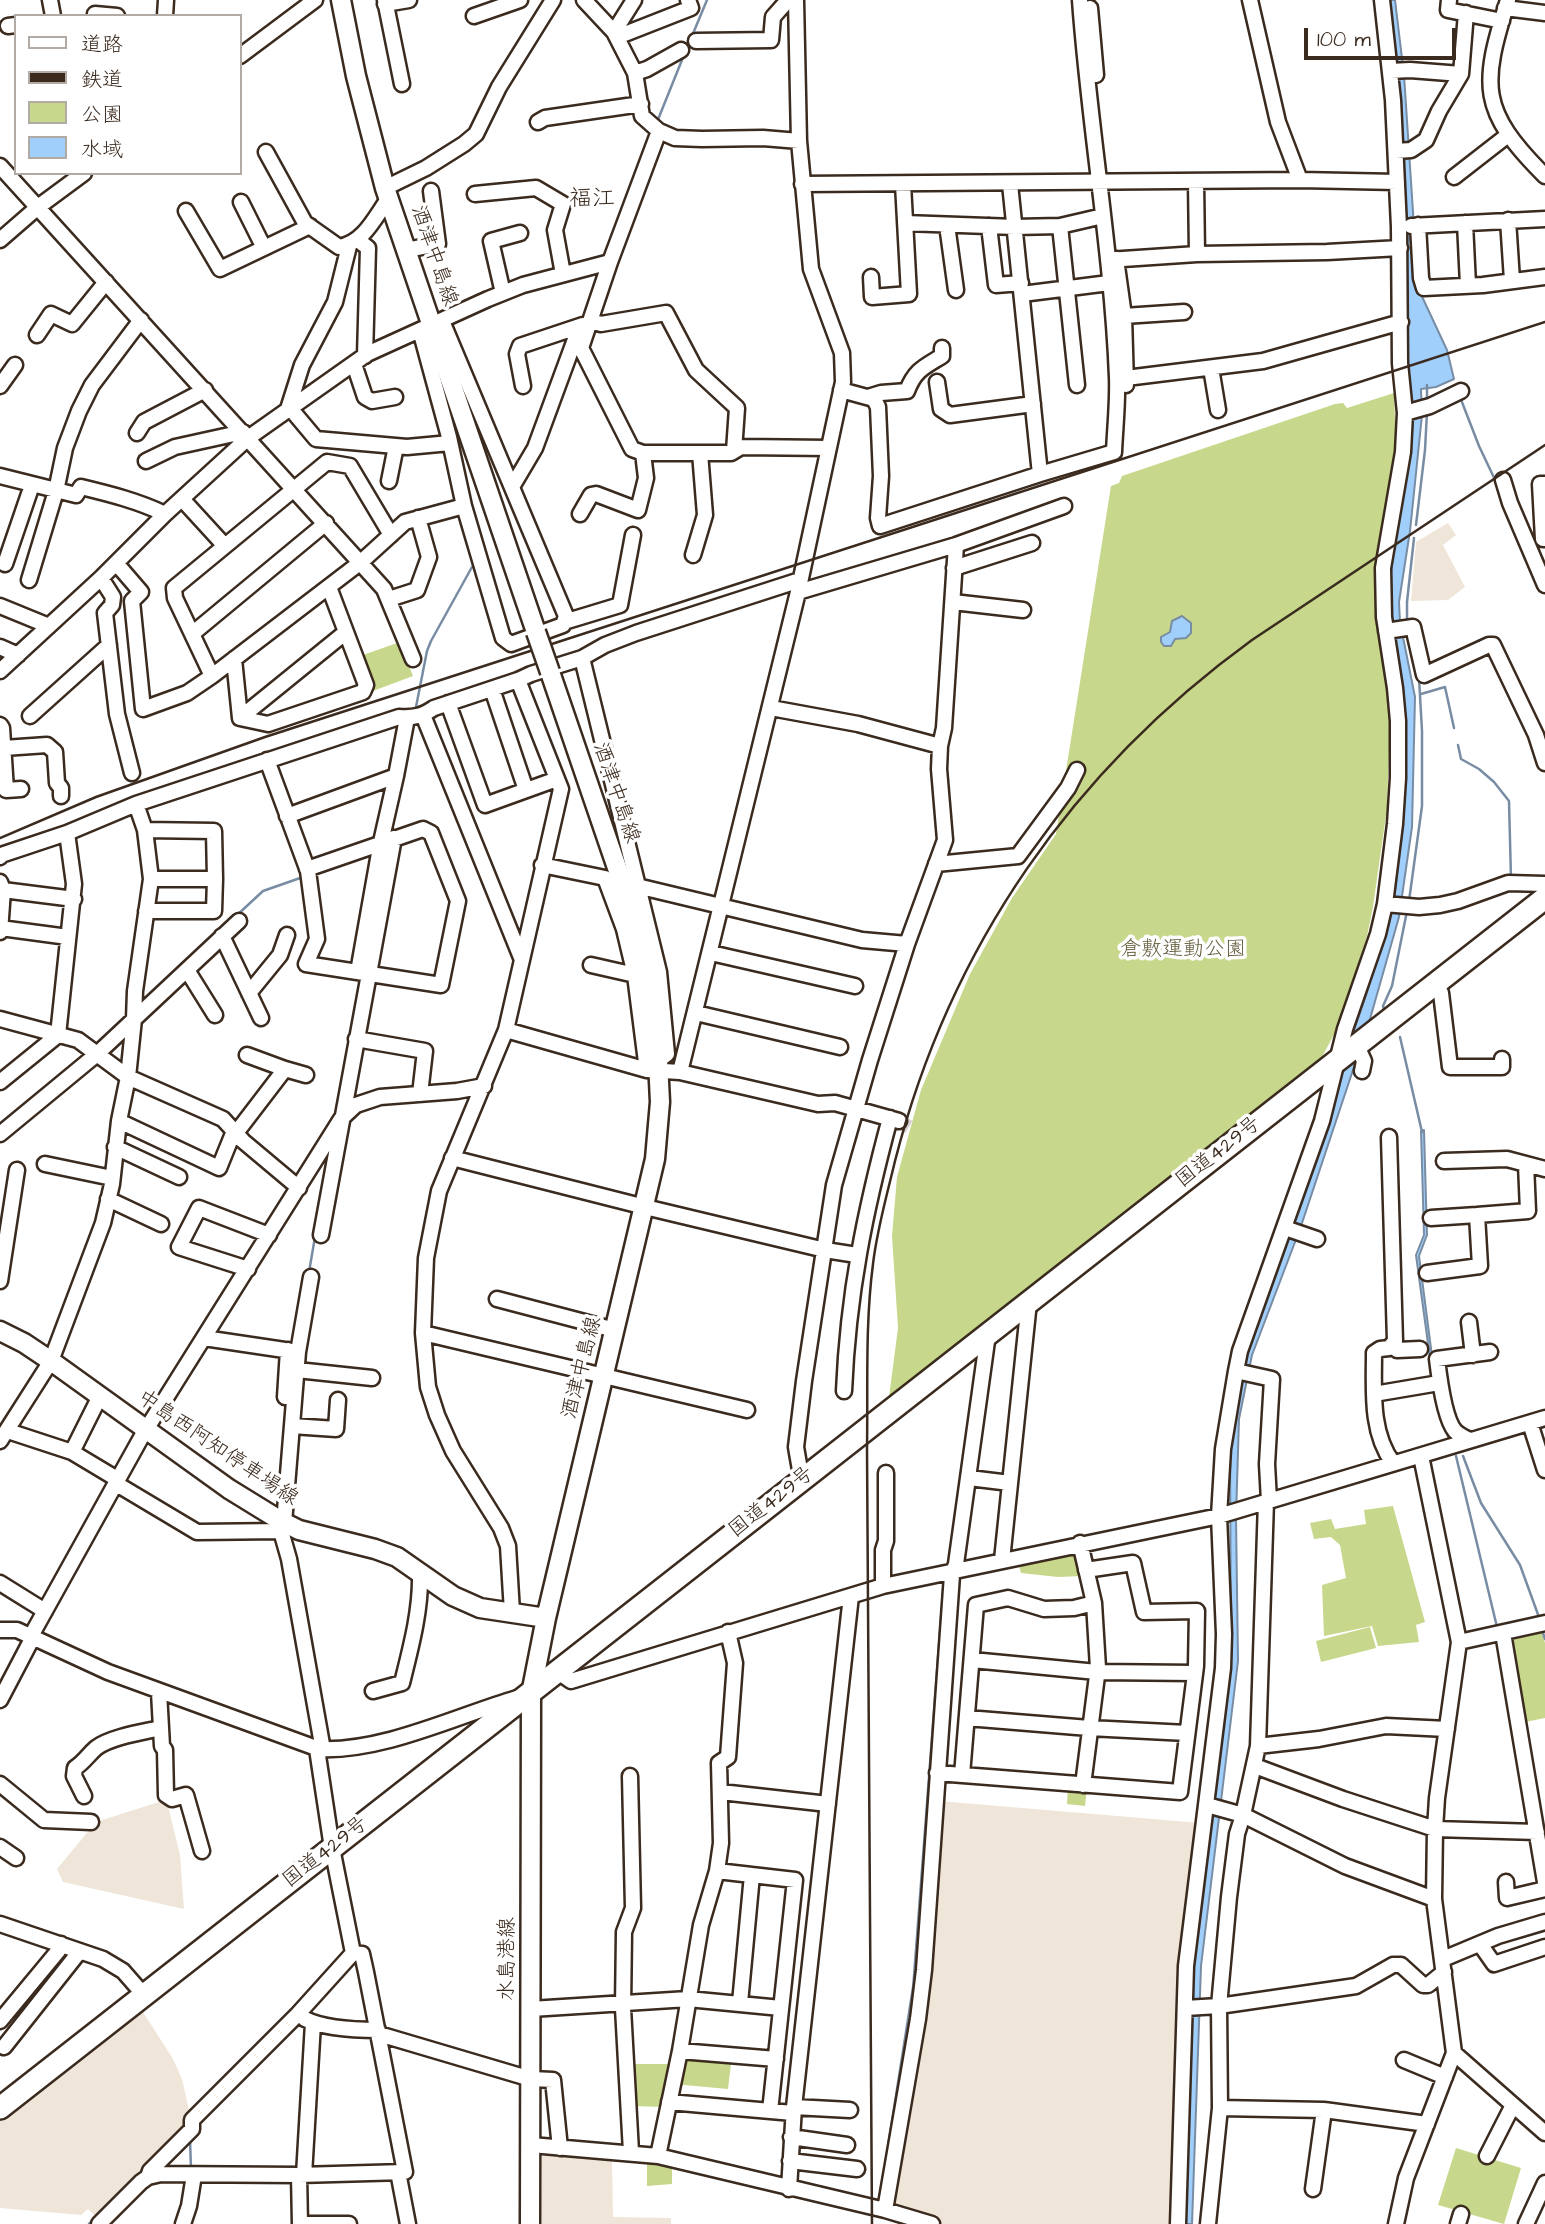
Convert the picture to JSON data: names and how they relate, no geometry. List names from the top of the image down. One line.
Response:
{"streets":{"highway":["国道429号"],"main road":["酒津中島線","中島西阿知停車場線","水島港線"]},"crossings":[["酒津中島線","中島西阿知停車場線"],["国道429号","水島港線"]],"districts":["福江"],"parks":["倉敷運動公園"],"legend":["道路","鉄道","公園","水域"],"scale_bar":"100 m"}
